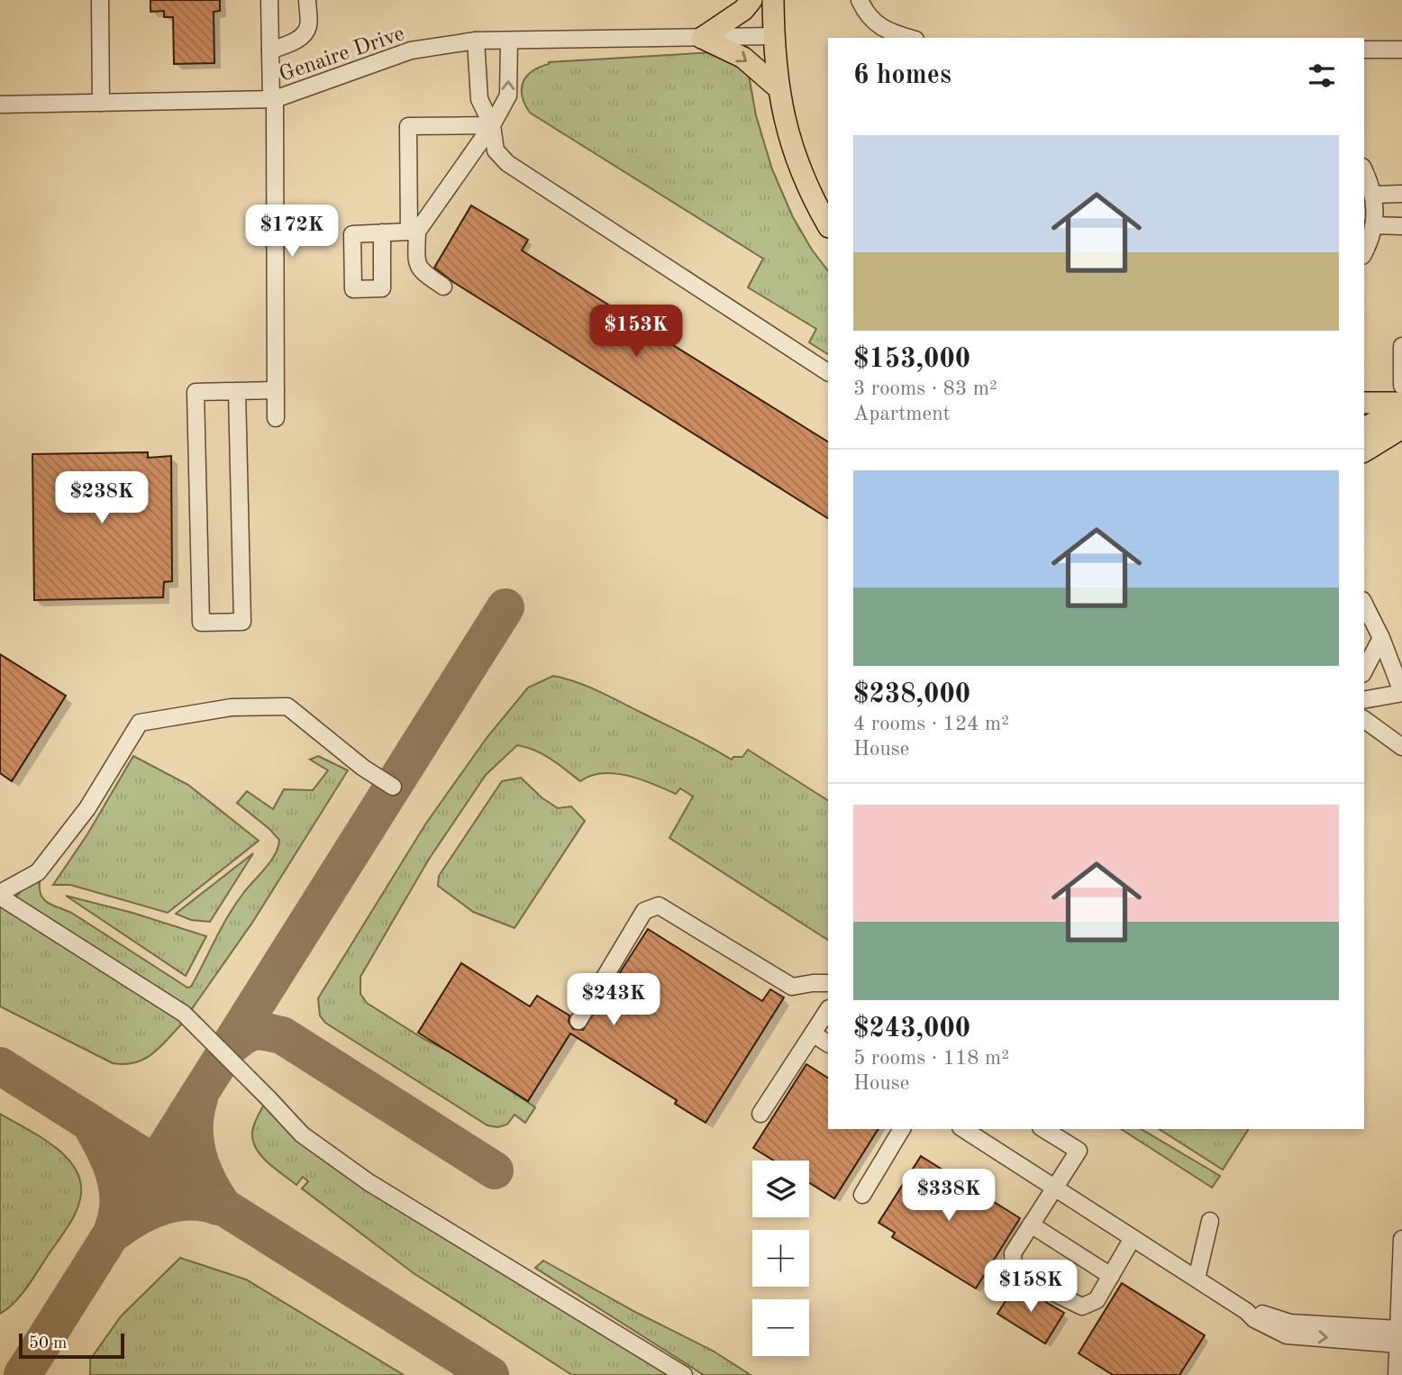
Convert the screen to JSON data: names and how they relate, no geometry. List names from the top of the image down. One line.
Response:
{"streets":{"street":["Genaire Drive"]},"scale_bar":"50 m","page":{"heading":"6 homes","list":[{"name":"$153,000","note":"3 rooms · 83 m² · Apartment"},{"name":"$238,000","note":"4 rooms · 124 m² · House"},{"name":"$243,000","note":"5 rooms · 118 m² · House"}],"price":["$172K","$153K","$238K","$243K","$338K","$158K"],"map_buttons":["+","−"],"scale":"50 m"}}
